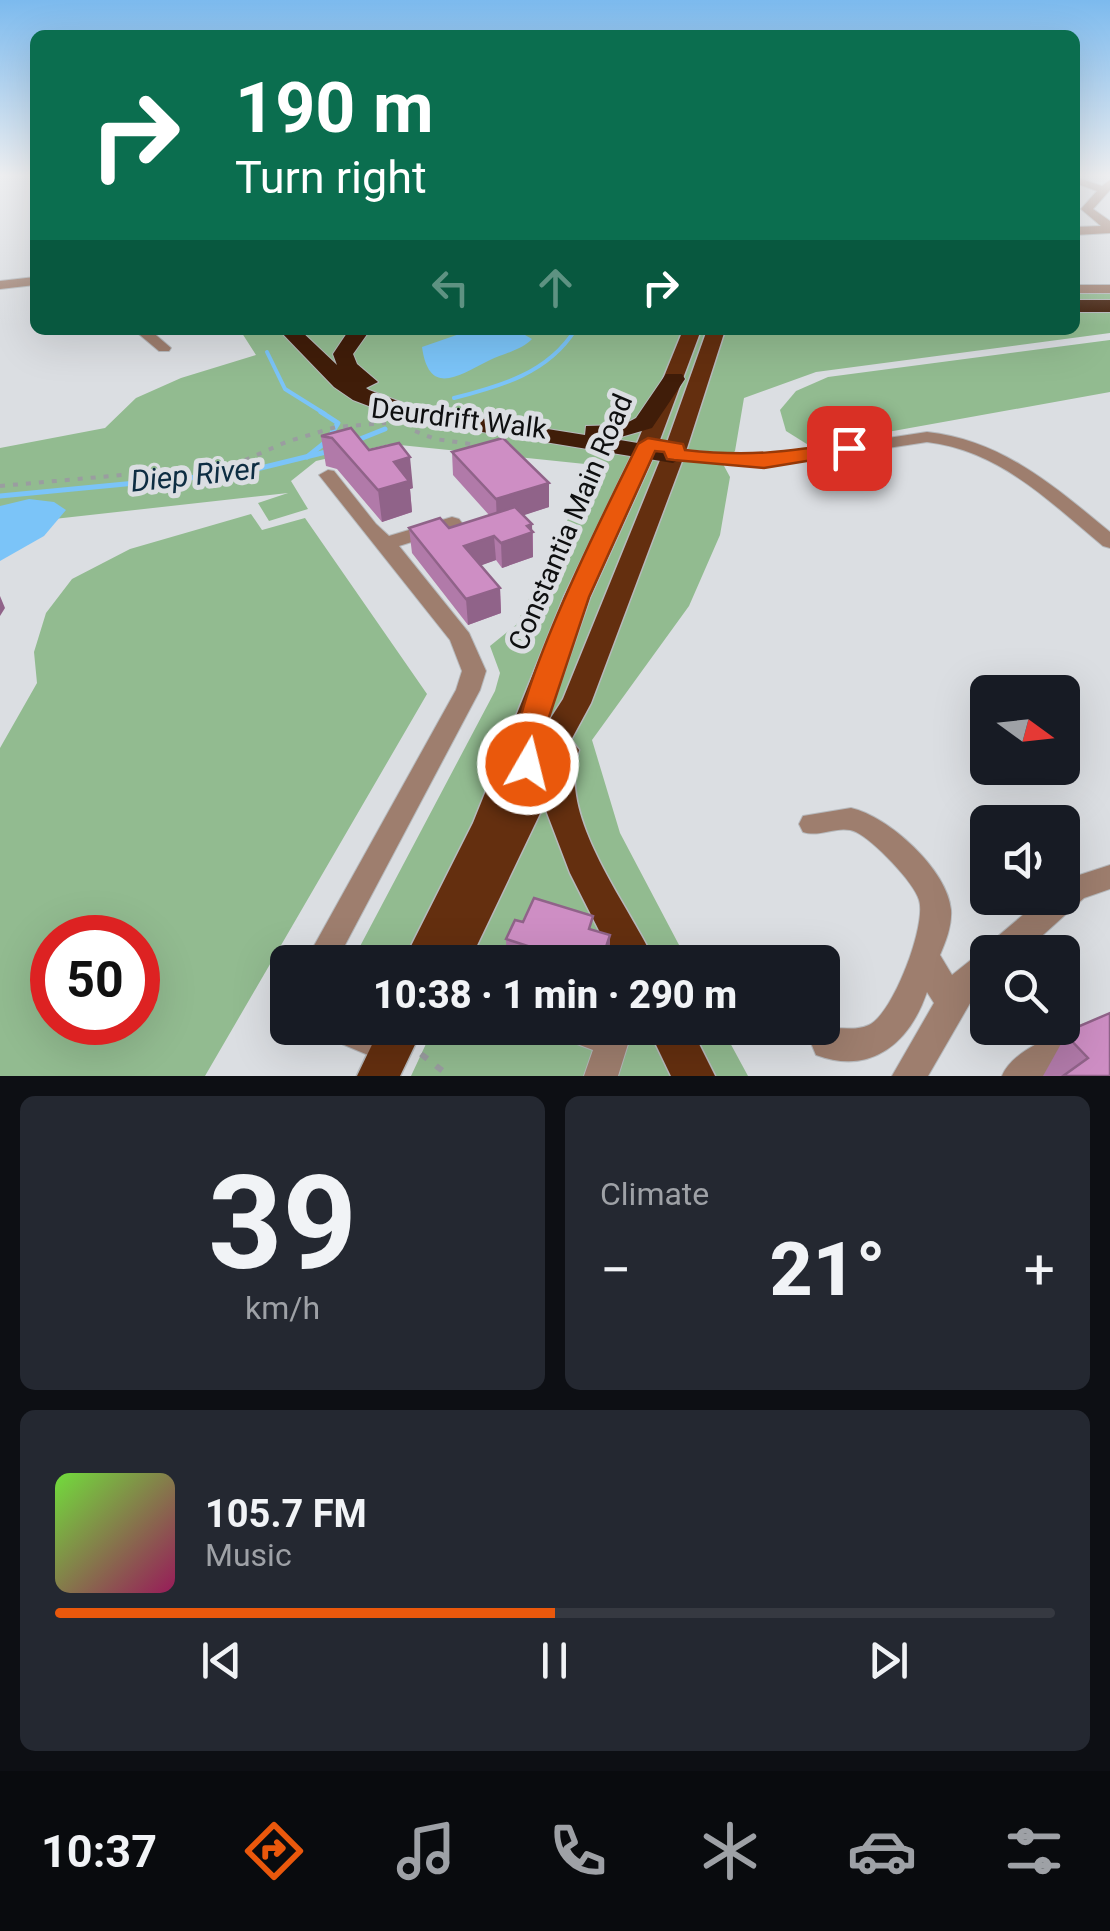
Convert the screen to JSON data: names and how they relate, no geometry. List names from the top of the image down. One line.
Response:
{"streets":{"main road":["Constantia Main Road"],"path":["Deurdrift Walk"]},"water":["Diep River"],"north":"right","page":{"turn":["190 m","Turn right"],"limit":"50","trip":"10:38 · 1 min · 290 m","tile":[["39","km/h"],"Climate"],"heat":["−","21°","+"],"song":["105.7 FM","Music"],"tabs":"10:37"}}
